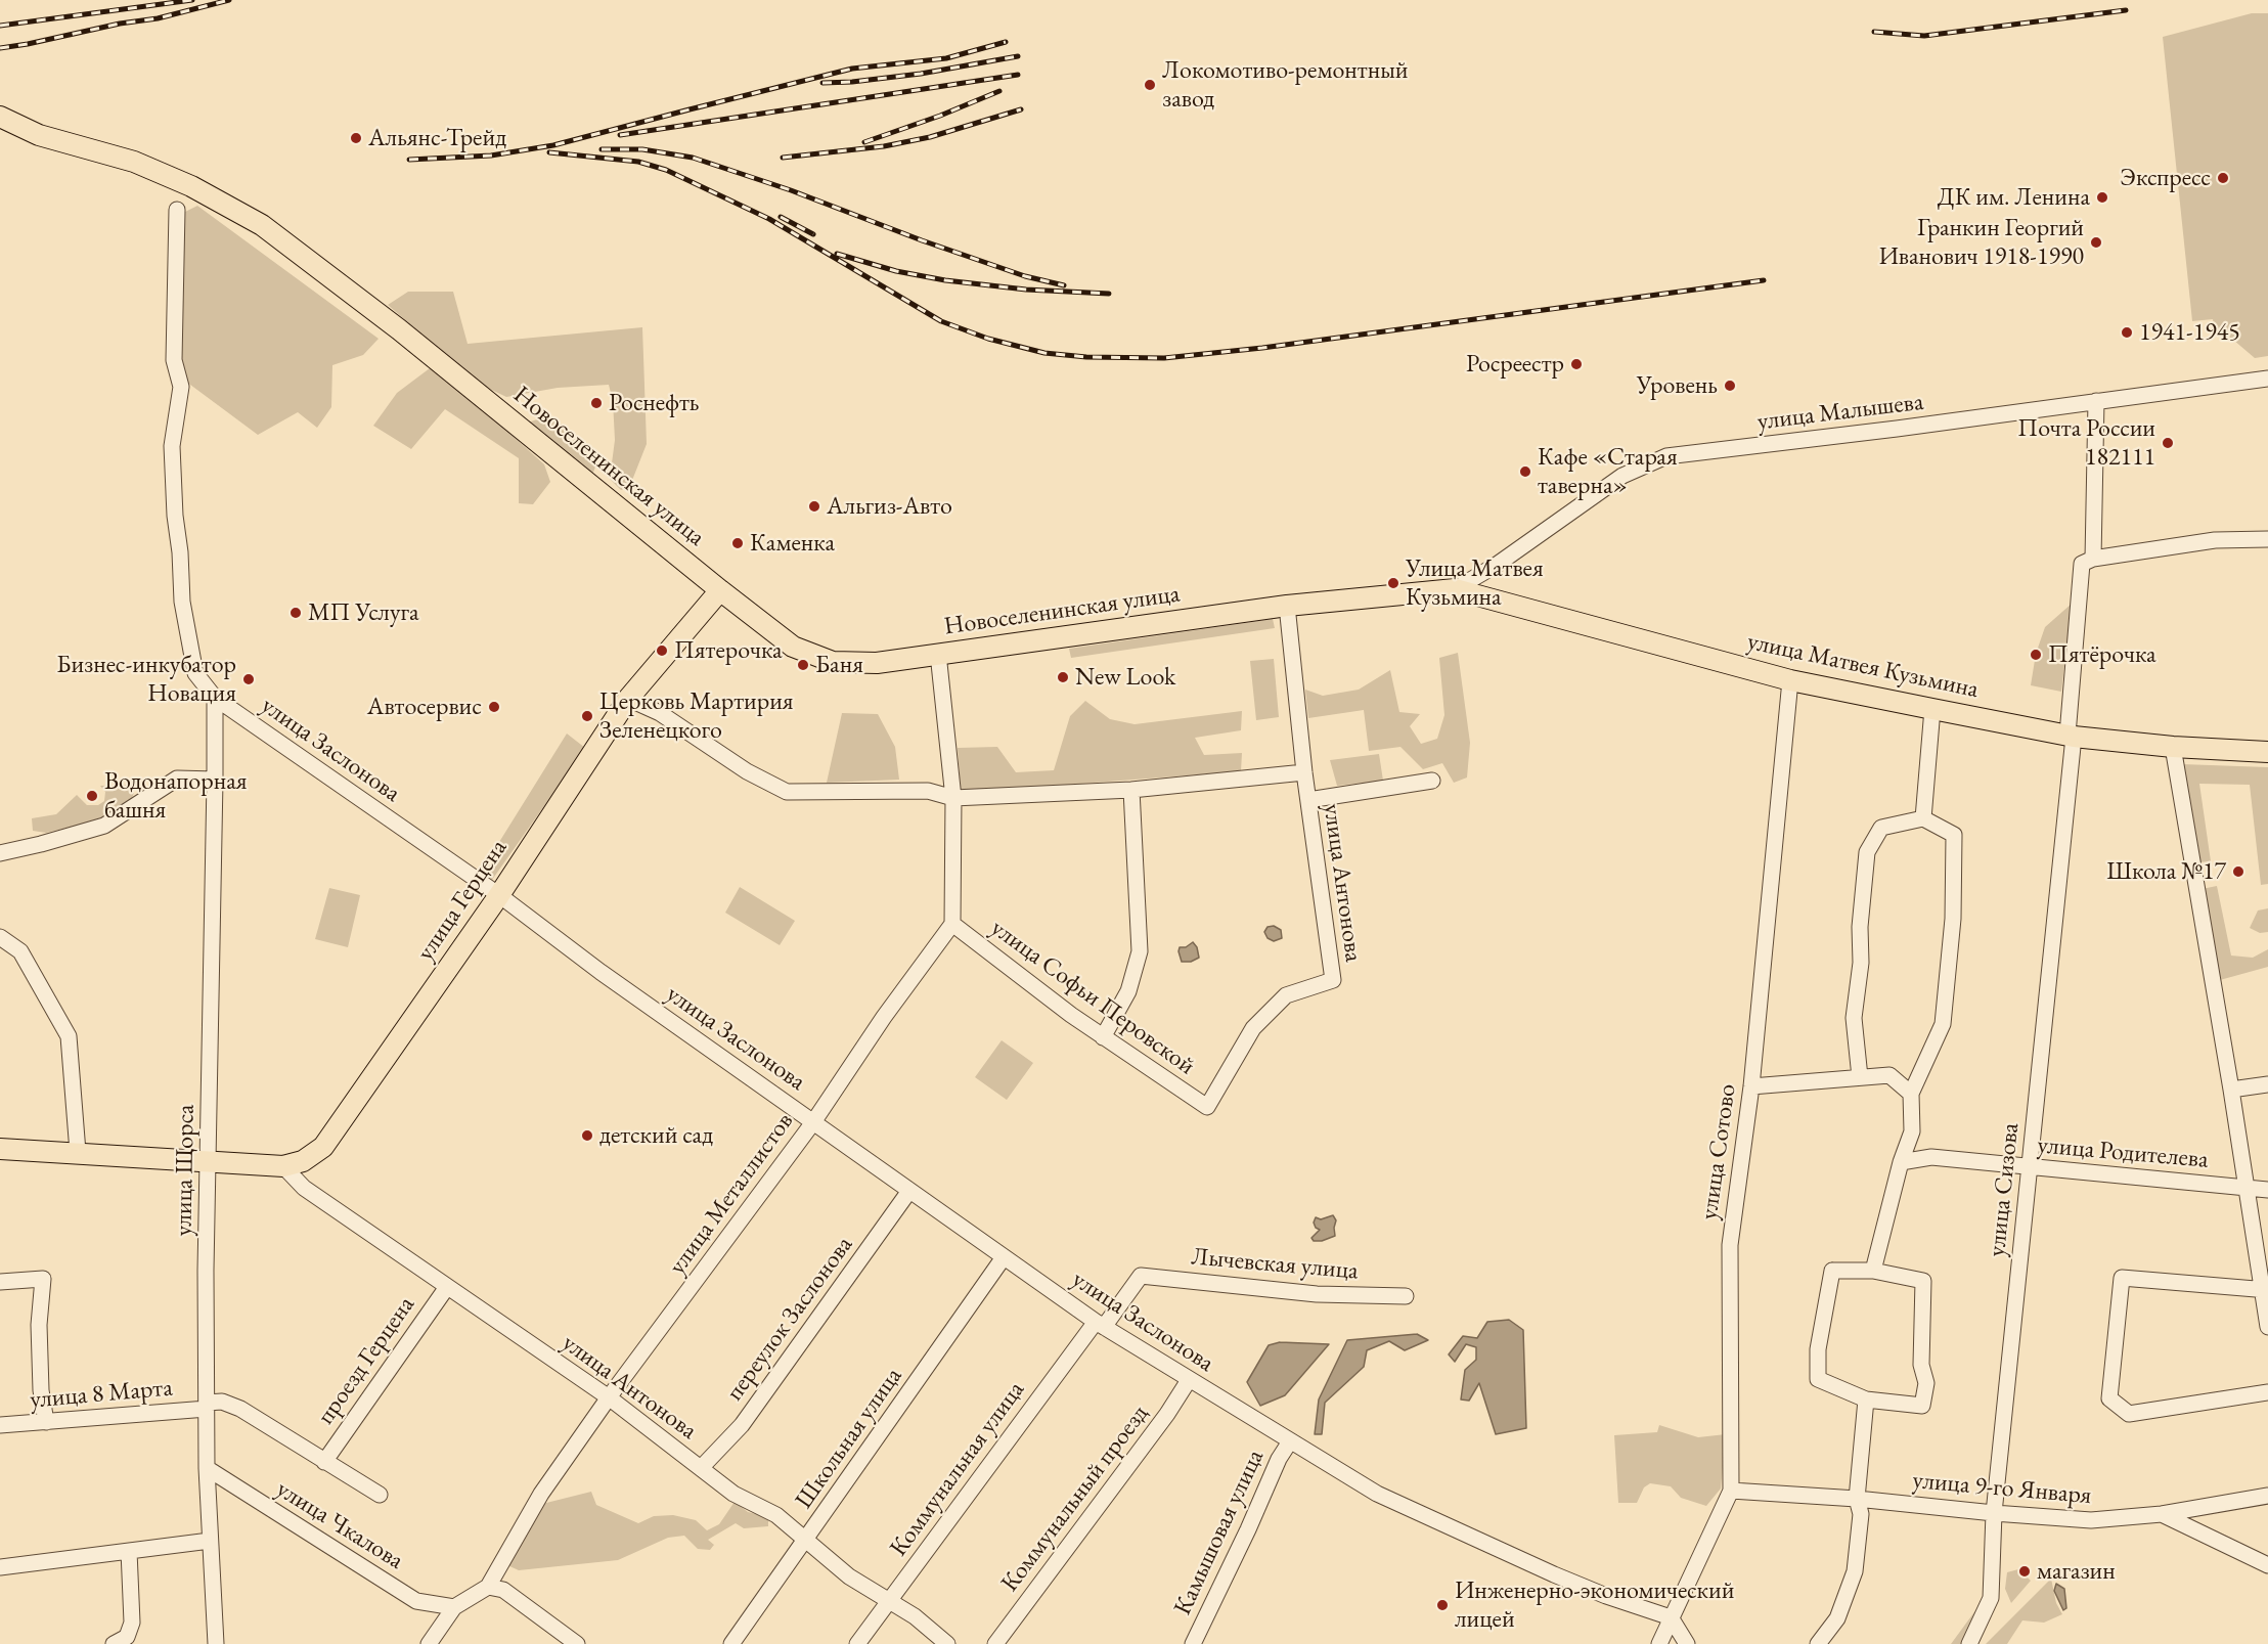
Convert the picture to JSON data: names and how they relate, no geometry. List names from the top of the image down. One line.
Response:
{"streets":{"main road":["Новоселенинская улица","улица Матвея Кузьмина","улица Герцена"],"street":["улица Малышева","улица Заслонова","улица Антонова","улица Софьи Перовской","улица Сотово","улица Родителева","улица Щорса","улица Сизова","улица Металлистов","Лычевская улица","переулок Заслонова","проезд Герцена","улица 8 Марта","Школьная улица","Коммунальная улица","улица 9-го Января","Коммунальный проезд","улица Чкалова","Камышовая улица"]},"crossings":[["улица Малышева","Новоселенинская улица"],["улица Малышева","улица Матвея Кузьмина"],["Новоселенинская улица","улица Матвея Кузьмина"],["Новоселенинская улица","улица Антонова"],["Новоселенинская улица","улица Герцена"],["улица Матвея Кузьмина","улица Сотово"],["улица Матвея Кузьмина","улица Сизова"],["улица Заслонова","улица Герцена"],["улица Заслонова","улица Сотово"],["улица Заслонова","улица Щорса"],["улица Заслонова","улица Металлистов"],["улица Заслонова","переулок Заслонова"],["улица Заслонова","Школьная улица"],["улица Заслонова","Коммунальная улица"],["улица Заслонова","Коммунальный проезд"],["улица Заслонова","Камышовая улица"],["улица Антонова","улица Герцена"],["улица Антонова","улица Софьи Перовской"],["улица Антонова","улица Металлистов"],["улица Антонова","переулок Заслонова"],["улица Антонова","проезд Герцена"],["улица Антонова","Школьная улица"],["улица Антонова","Коммунальная улица"],["улица Герцена","улица Щорса"],["улица Софьи Перовской","улица Металлистов"],["улица Сотово","улица 9-го Января"],["улица Родителева","улица Сизова"],["улица Щорса","улица 8 Марта"],["улица Щорса","улица Чкалова"],["улица Сизова","улица 9-го Января"],["улица Металлистов","улица Чкалова"],["Лычевская улица","Коммунальная улица"],["проезд Герцена","улица Чкалова"],["улица 8 Марта","улица Чкалова"]],"places":["Локомотиво-ремонтный завод","Альянс-Трейд","Экспресс","ДК им. Ленина","Гранкин Георгий Иванович 1918-1990","1941-1945","Росреестр","Уровень","Роснефть","Почта России 182111","Кафе «Старая таверна»","Альгиз-Авто","Каменка","Улица Матвея Кузьмина","МП Услуга","Пятерочка","Пятёрочка","Баня","New Look","Бизнес-инкубатор Новация","Автосервис","Церковь Мартирия Зеленецкого","Водонапорная башня","Школа №17","детский сад","магазин","Инженерно-экономический лицей"]}
